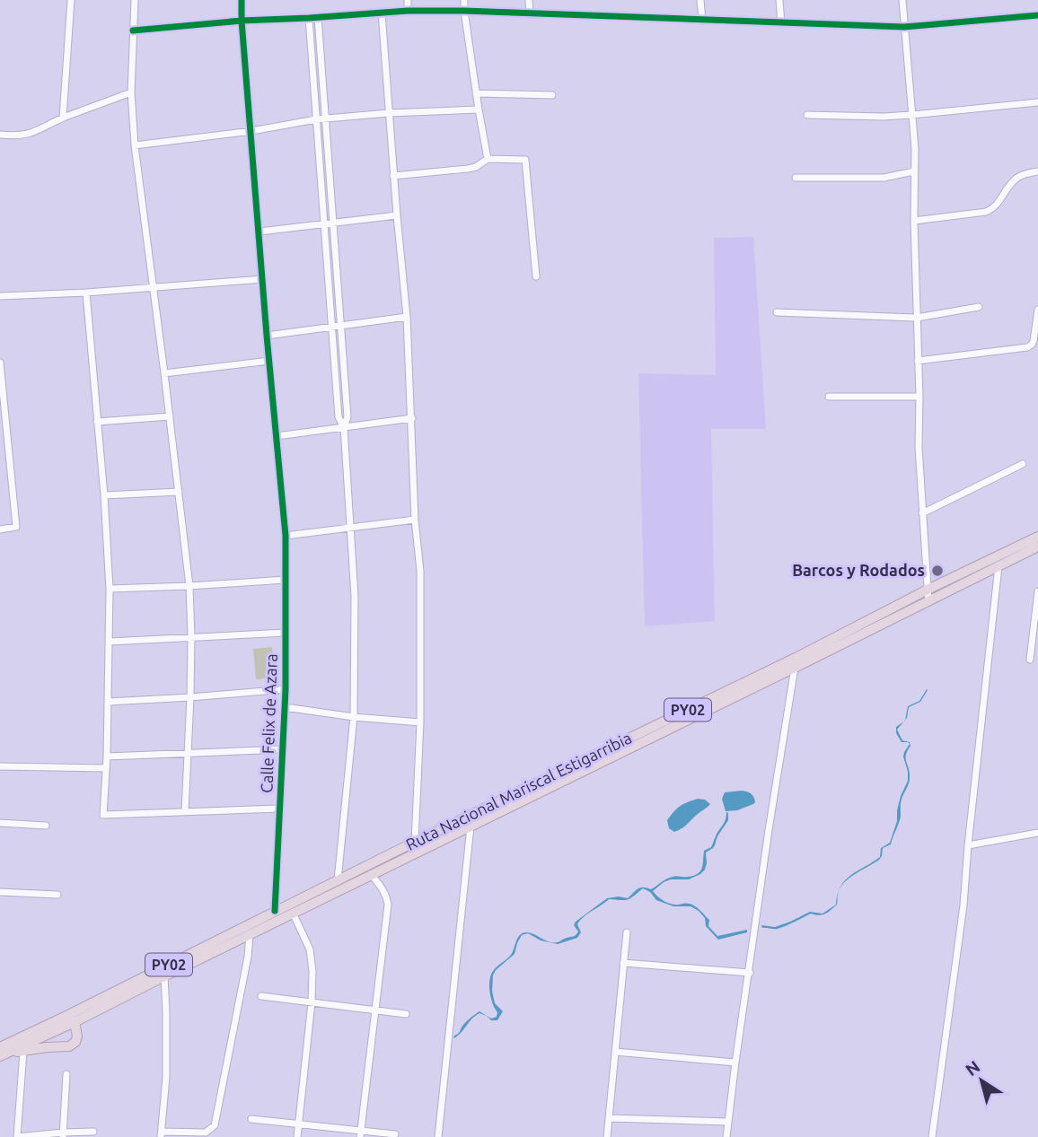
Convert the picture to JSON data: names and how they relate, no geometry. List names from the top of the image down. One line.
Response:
{"streets":{"highway":["PY02","Ruta Nacional Mariscal Estigarribia"],"street":["Calle Felix de Azara"]},"crossings":[["Calle Felix de Azara","Ruta Nacional Mariscal Estigarribia"]],"places":["Barcos y Rodados"],"north":"top left"}
